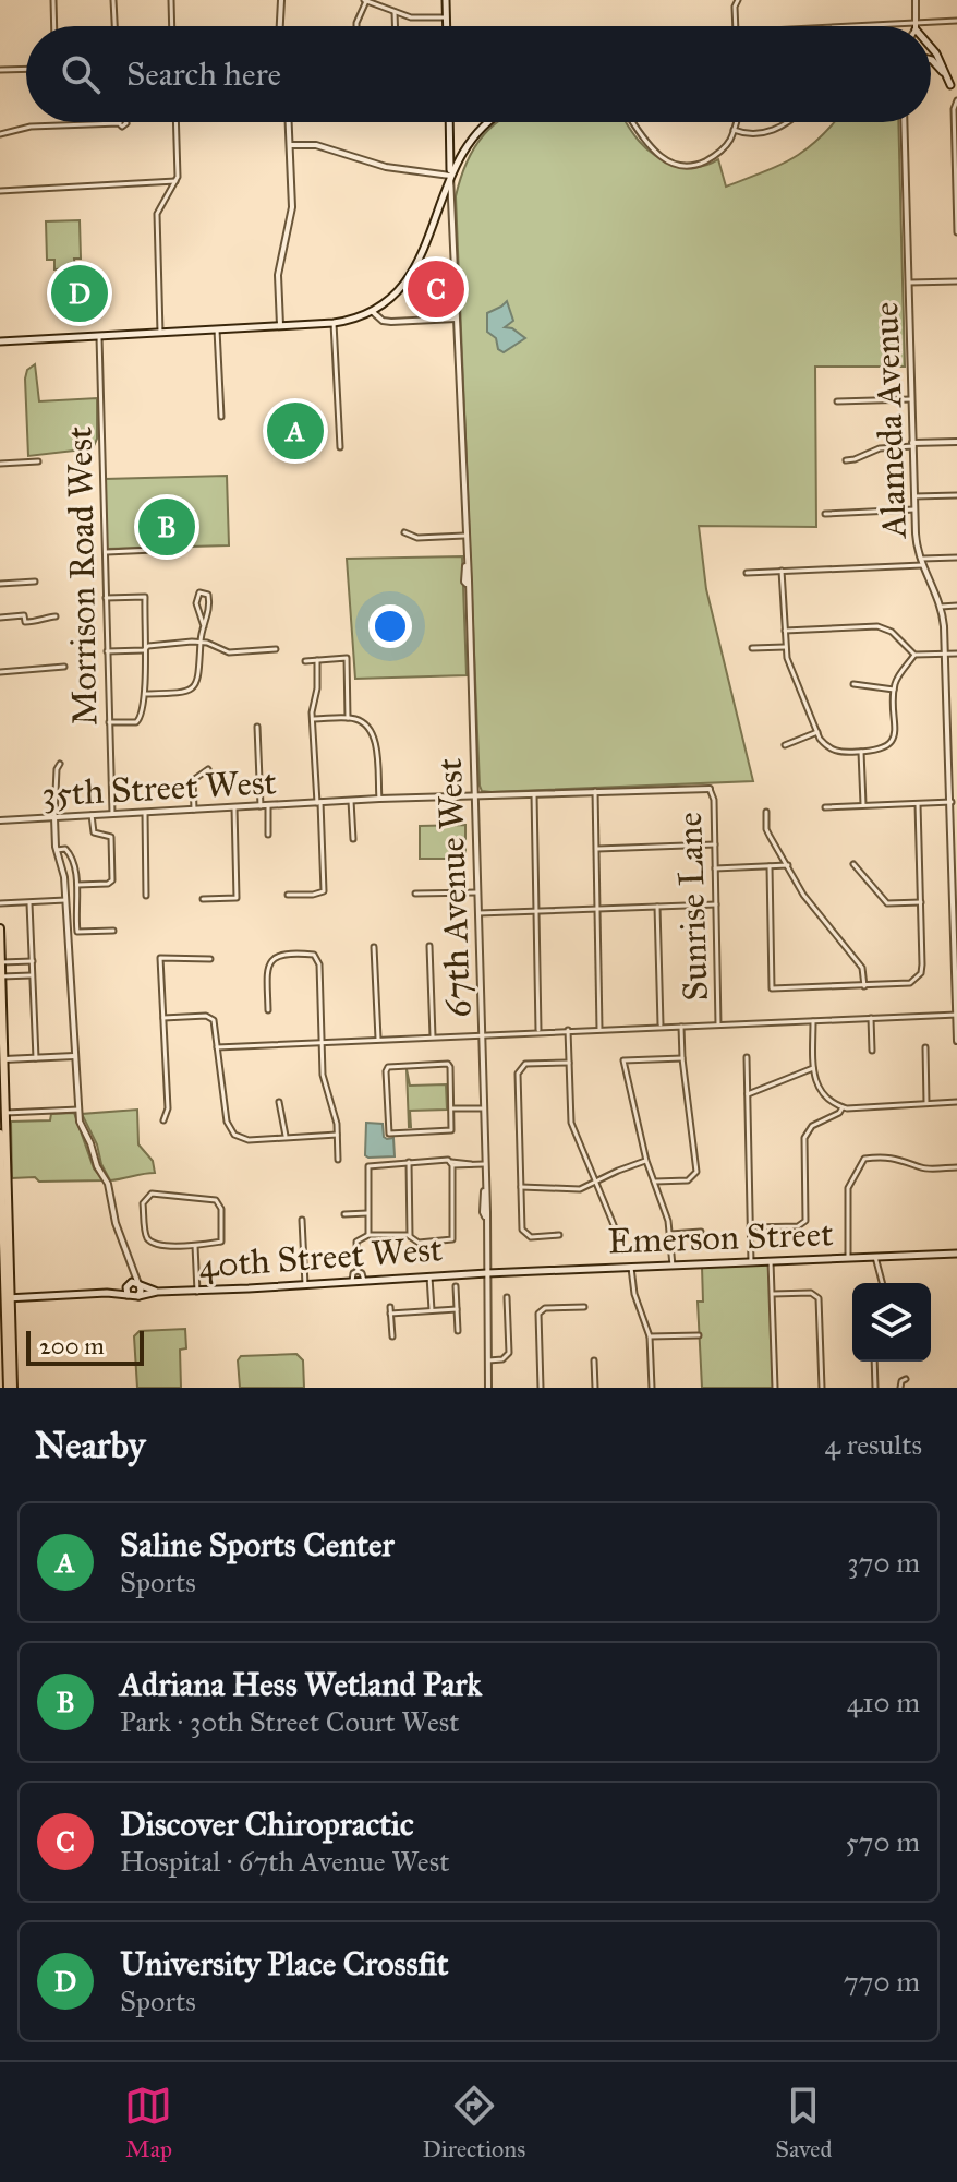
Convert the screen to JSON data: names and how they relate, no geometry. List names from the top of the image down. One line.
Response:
{"streets":{"main road":["Emerson Street","40th Street West"],"street":["Alameda Avenue","Morrison Road West","35th Street West","67th Avenue West","Sunrise Lane"]},"crossings":[["Morrison Road West","35th Street West"],["35th Street West","67th Avenue West"],["35th Street West","Sunrise Lane"],["67th Avenue West","Emerson Street"],["67th Avenue West","40th Street West"],["Emerson Street","40th Street West"]],"scale_bar":"200 m","page":{"search":"Search here","pins":["C","D","A","B"],"scale":"200 m","heading":["Nearby","4 results"],"list":[{"mark":"A","name":"Saline Sports Center","note":"Sports","value":"370 m"},{"mark":"B","name":"Adriana Hess Wetland Park","note":"Park · 30th Street Court West","value":"410 m"},{"mark":"C","name":"Discover Chiropractic","note":"Hospital · 67th Avenue West","value":"570 m"},{"mark":"D","name":"University Place Crossfit","note":"Sports","value":"770 m"}],"nav":["Map","Directions","Saved"]}}
